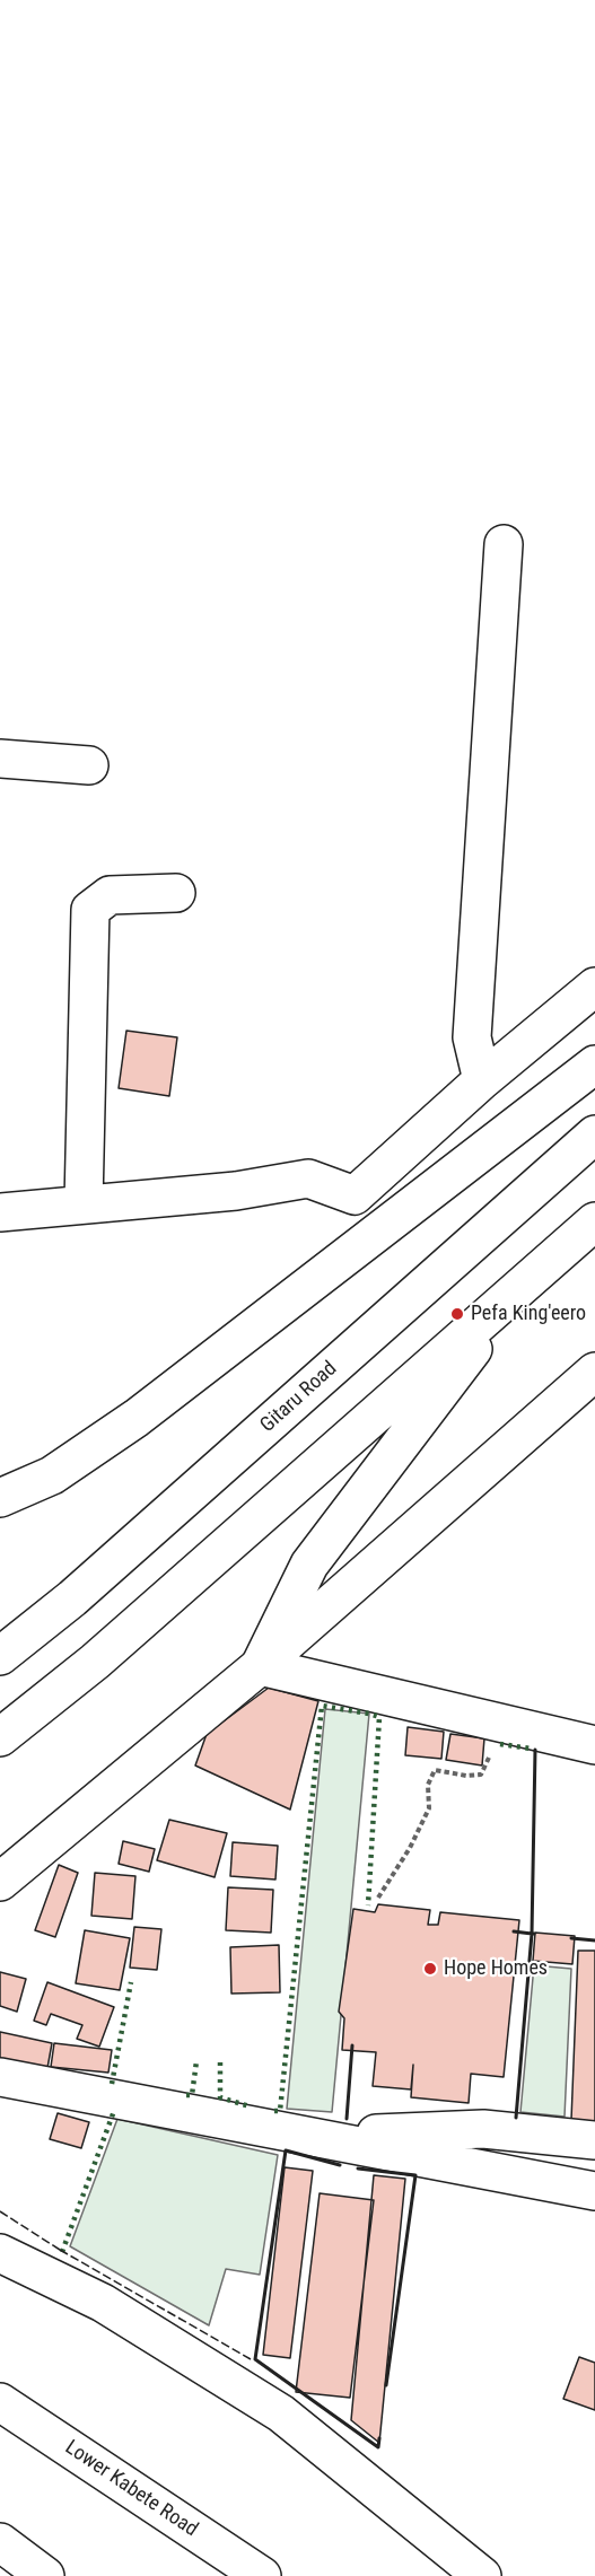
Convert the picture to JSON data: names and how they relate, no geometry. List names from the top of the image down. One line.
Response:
{"streets":{"street":["Gitaru Road","Lower Kabete Road"]},"places":["Pefa King'eero","Hope Homes"]}
